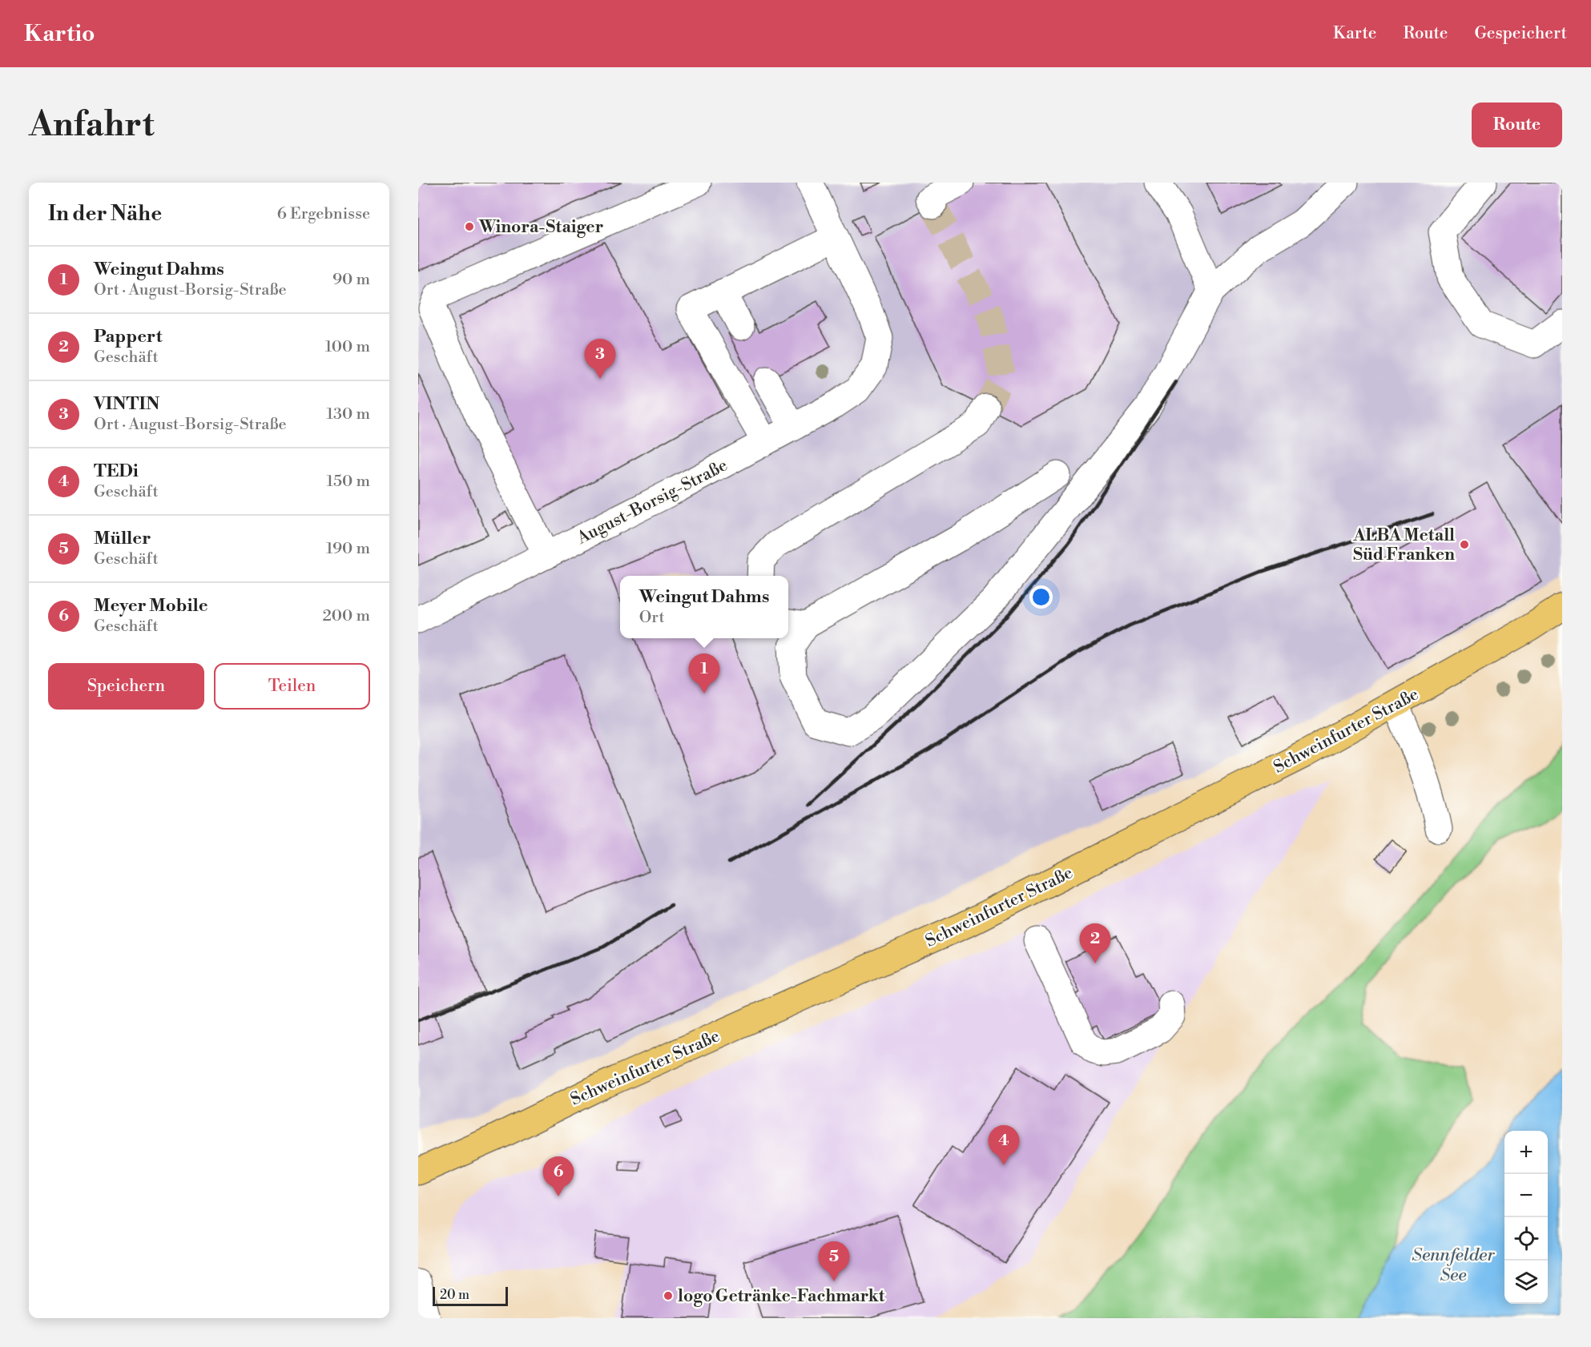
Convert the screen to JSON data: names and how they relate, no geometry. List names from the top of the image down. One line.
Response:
{"streets":{"main road":["Schweinfurter Straße"],"street":["August-Borsig-Straße"]},"water":["Sennfelder See"],"places":["Winora-Staiger","ALBA Metall Süd Franken","logo Getränke-Fachmarkt"],"scale_bar":"20 m","page":{"header":"Kartio","nav":["Karte","Route","Gespeichert"],"buttons":["Route",["Speichern","Teilen"]],"title":"Anfahrt","heading":["In der Nähe","6 Ergebnisse"],"list":[{"mark":"1","name":"Weingut Dahms","note":"Ort · August-Borsig-Straße","value":"90 m"},{"mark":"2","name":"Pappert","note":"Geschäft","value":"100 m"},{"mark":"3","name":"VINTIN","note":"Ort · August-Borsig-Straße","value":"130 m"},{"mark":"4","name":"TEDi","note":"Geschäft","value":"150 m"},{"mark":"5","name":"Müller","note":"Geschäft","value":"190 m"},{"mark":"6","name":"Meyer Mobile","note":"Geschäft","value":"200 m"}],"pins":["3","1","2","4","6","5"],"popup":["Weingut Dahms","Ort"],"map_buttons":["+","−"],"scale":"20 m"}}
